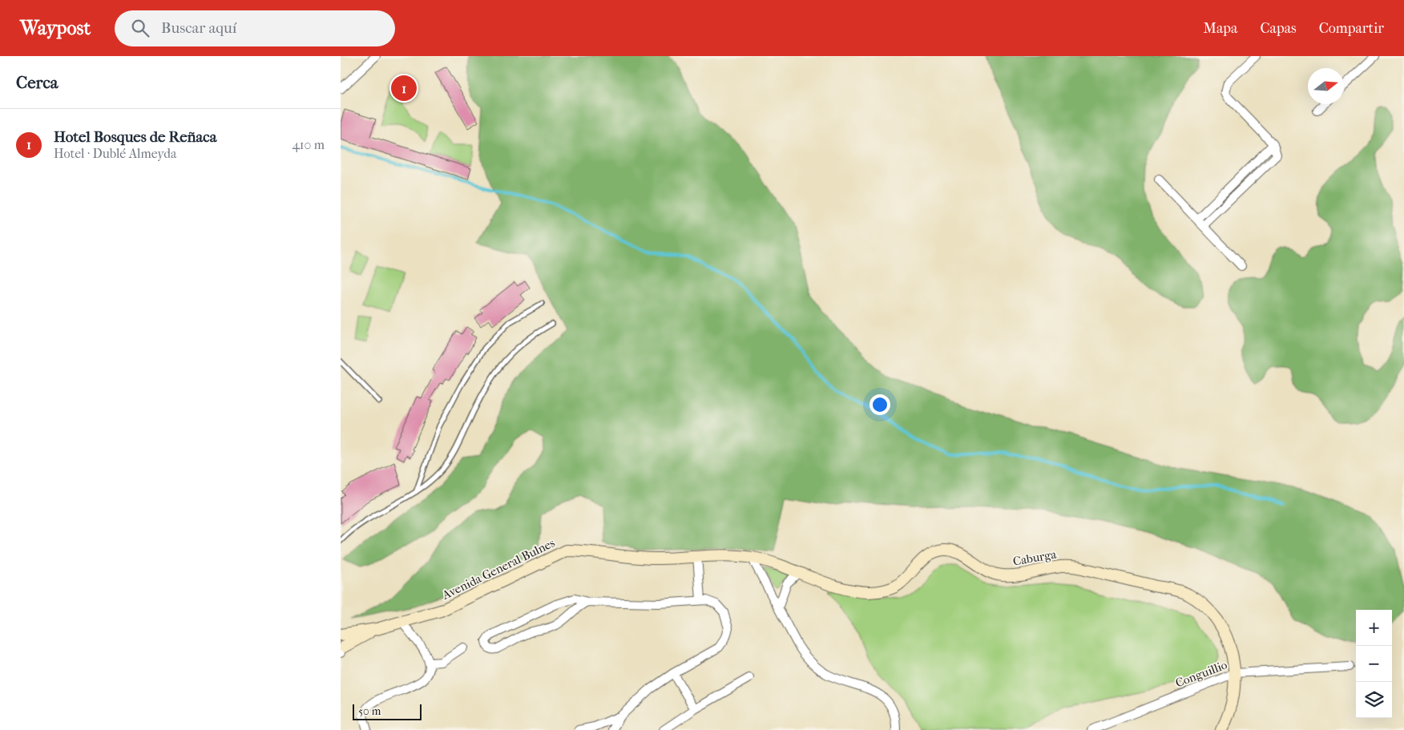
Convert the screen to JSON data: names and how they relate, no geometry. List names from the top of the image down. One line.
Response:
{"streets":{"street":["Caburga","Avenida General Bulnes","Conguillio"]},"crossings":[["Caburga","Avenida General Bulnes"],["Caburga","Conguillio"]],"scale_bar":"50 m","north":"right","page":{"header":"Waypost","search":"Buscar aquí","nav":["Mapa","Capas","Compartir"],"heading":"Cerca","pins":"1","list":[{"mark":"1","name":"Hotel Bosques de Reñaca","note":"Hotel · Dublé Almeyda","value":"410 m"}],"map_buttons":["+","−"],"scale":"50 m"}}
